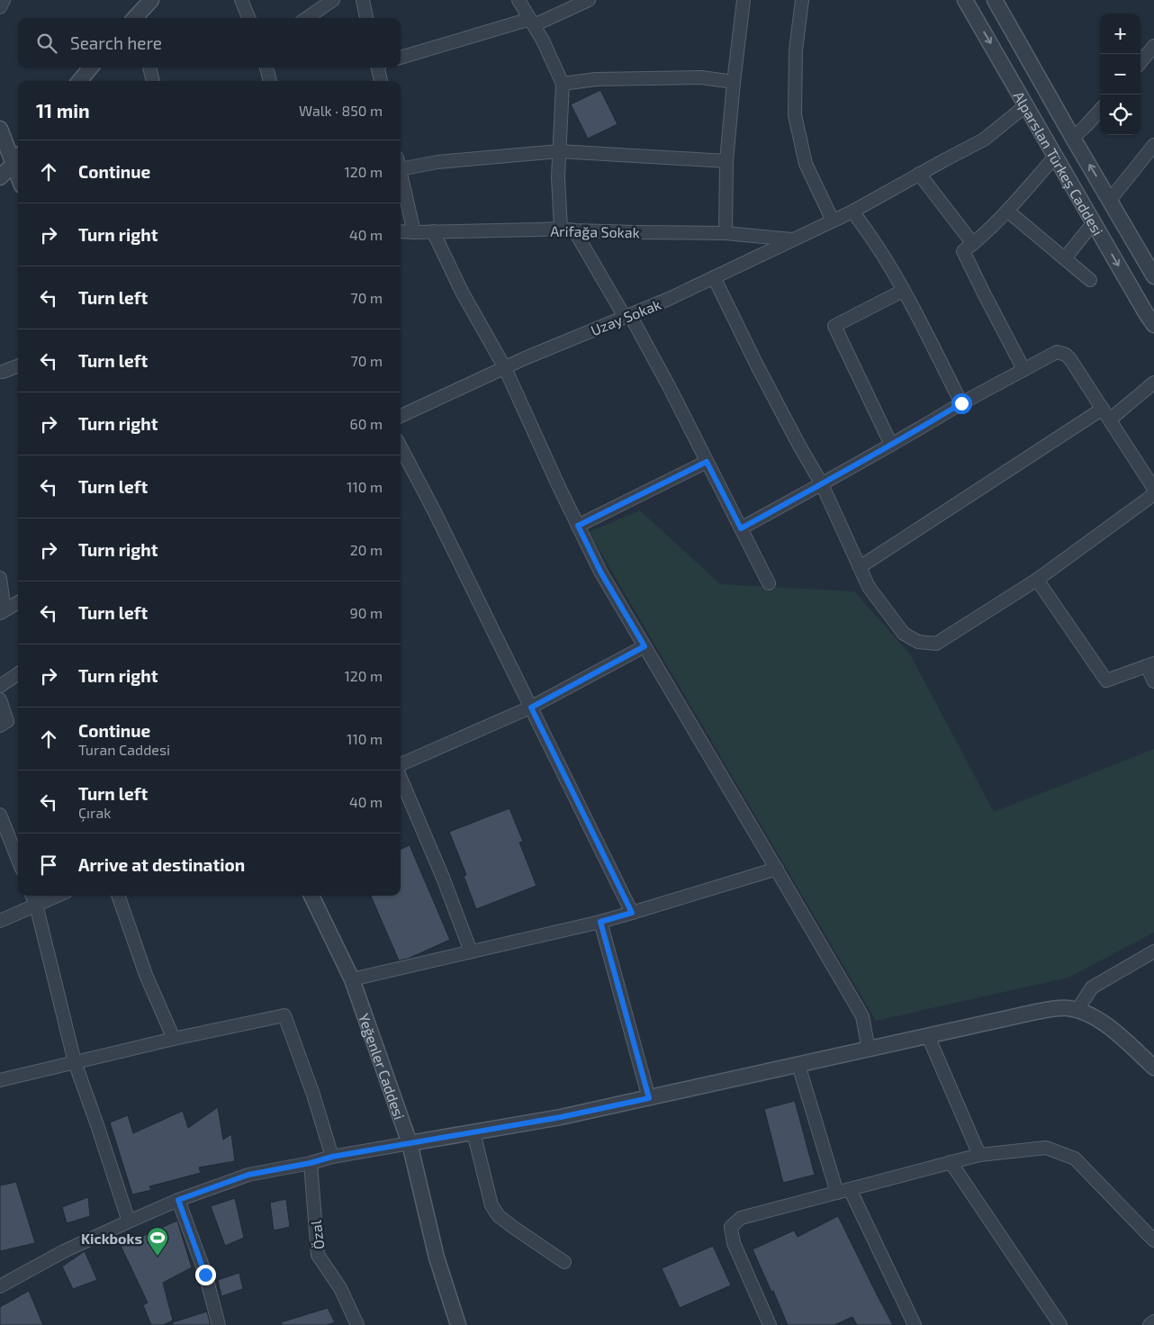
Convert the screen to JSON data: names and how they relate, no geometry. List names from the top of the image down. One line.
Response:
{"streets":{"street":["Alparslan Türkeş Caddesi","Arifağa Sokak","Uzay Sokak","Yeğenler Caddesi","Özal"]},"crossings":[["Alparslan Türkeş Caddesi","Uzay Sokak"],["Arifağa Sokak","Uzay Sokak"]],"places":{"sports":["Kickboks"]},"page":{"map_buttons":["+","−"],"search":"Search here","heading":["11 min","Walk · 850 m"],"list":[["Continue","120 m"],["Turn right","40 m"],["Turn left","70 m"],["Turn left","70 m"],["Turn right","60 m"],["Turn left","110 m"],["Turn right","20 m"],["Turn left","90 m"],["Turn right","120 m"],["Continue","Turan Caddesi","110 m"],["Turn left","Çırak","40 m"],"Arrive at destination"]}}
